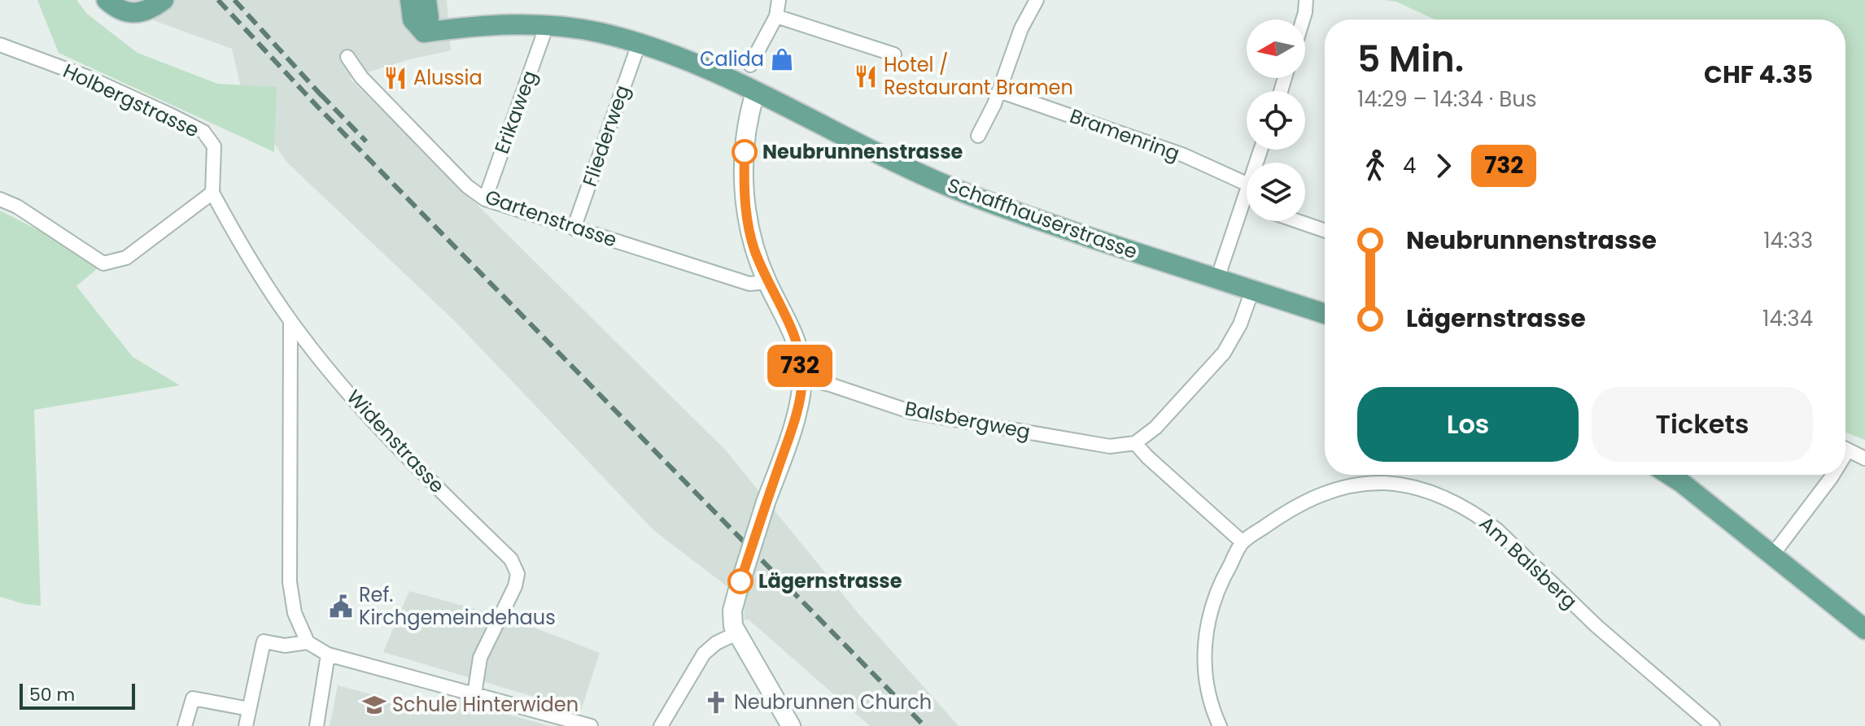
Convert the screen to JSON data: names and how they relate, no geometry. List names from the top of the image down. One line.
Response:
{"streets":{"main road":["Schaffhauserstrasse"],"street":["Holbergstrasse","Erikaweg","Bramenring","Fliederweg","Gartenstrasse","Balsbergweg","Widenstrasse","Am Balsberg"]},"crossings":[["Holbergstrasse","Widenstrasse"],["Erikaweg","Gartenstrasse"],["Erikaweg","Schaffhauserstrasse"],["Fliederweg","Gartenstrasse"],["Fliederweg","Schaffhauserstrasse"]],"places":{"shop":["Calida"],"restaurant":["Hotel / Restaurant Bramen","Alussia"],"other":["Neubrunnenstrasse","Lägernstrasse"],"public building":["Ref. Kirchgemeindehaus"],"church":["Neubrunnen Church"],"school or university":["Schule Hinterwiden"]},"lines":["bus line 732"],"scale_bar":"50 m","north":"left","page":{"on_map":"732","heading":["5 Min.","14:29 – 14:34 · Bus","CHF 4.35"],"legs":["4","732"],"list":[{"name":"Neubrunnenstrasse","value":"14:33"},{"name":"Lägernstrasse","value":"14:34"}],"buttons":["Los","Tickets"],"scale":"50 m"}}
